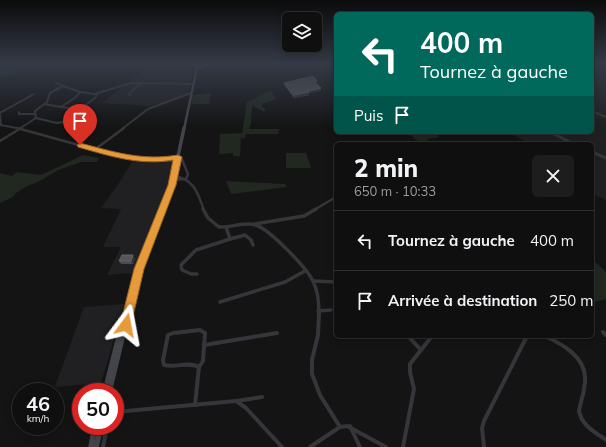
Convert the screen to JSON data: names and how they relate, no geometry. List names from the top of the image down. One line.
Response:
{"page":{"turn":["400 m","Tournez à gauche"],"then":"Puis","heading":["2 min","650 m · 10:33"],"list":[{"name":"Tournez à gauche","value":"400 m"},{"name":"Arrivée à destination","value":"250 m"}],"speed":"46 km/h","limit":"50"}}
